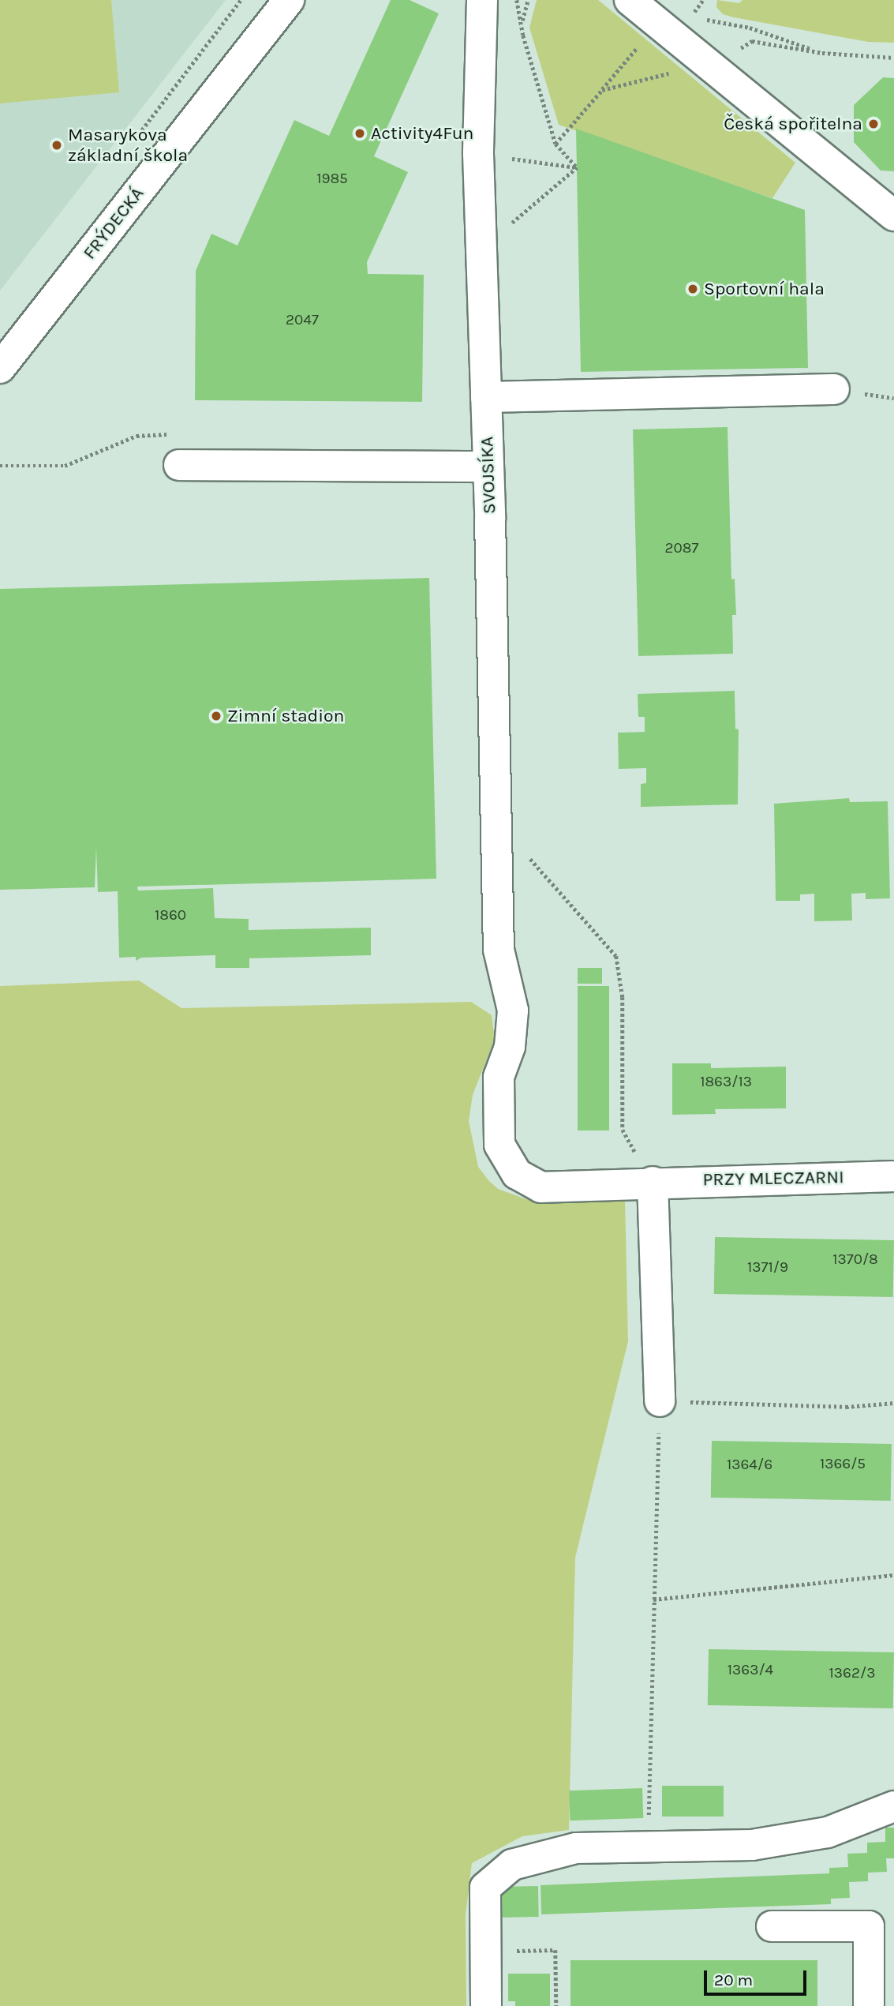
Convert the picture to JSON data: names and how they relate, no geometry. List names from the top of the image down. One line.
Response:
{"streets":{"street":["FRÝDECKÁ","SVOJSÍKA","PRZY MLECZARNI"]},"crossings":[["SVOJSÍKA","PRZY MLECZARNI"]],"places":["Česká spořitelna","Activity4Fun","Masarykova základní škola","Sportovní hala","Zimní stadion"],"house_numbers":["1985","2047","2087","1860","1863/13","1370/8","1371/9","1366/5","1364/6","1363/4","1362/3"],"scale_bar":"20 m"}
